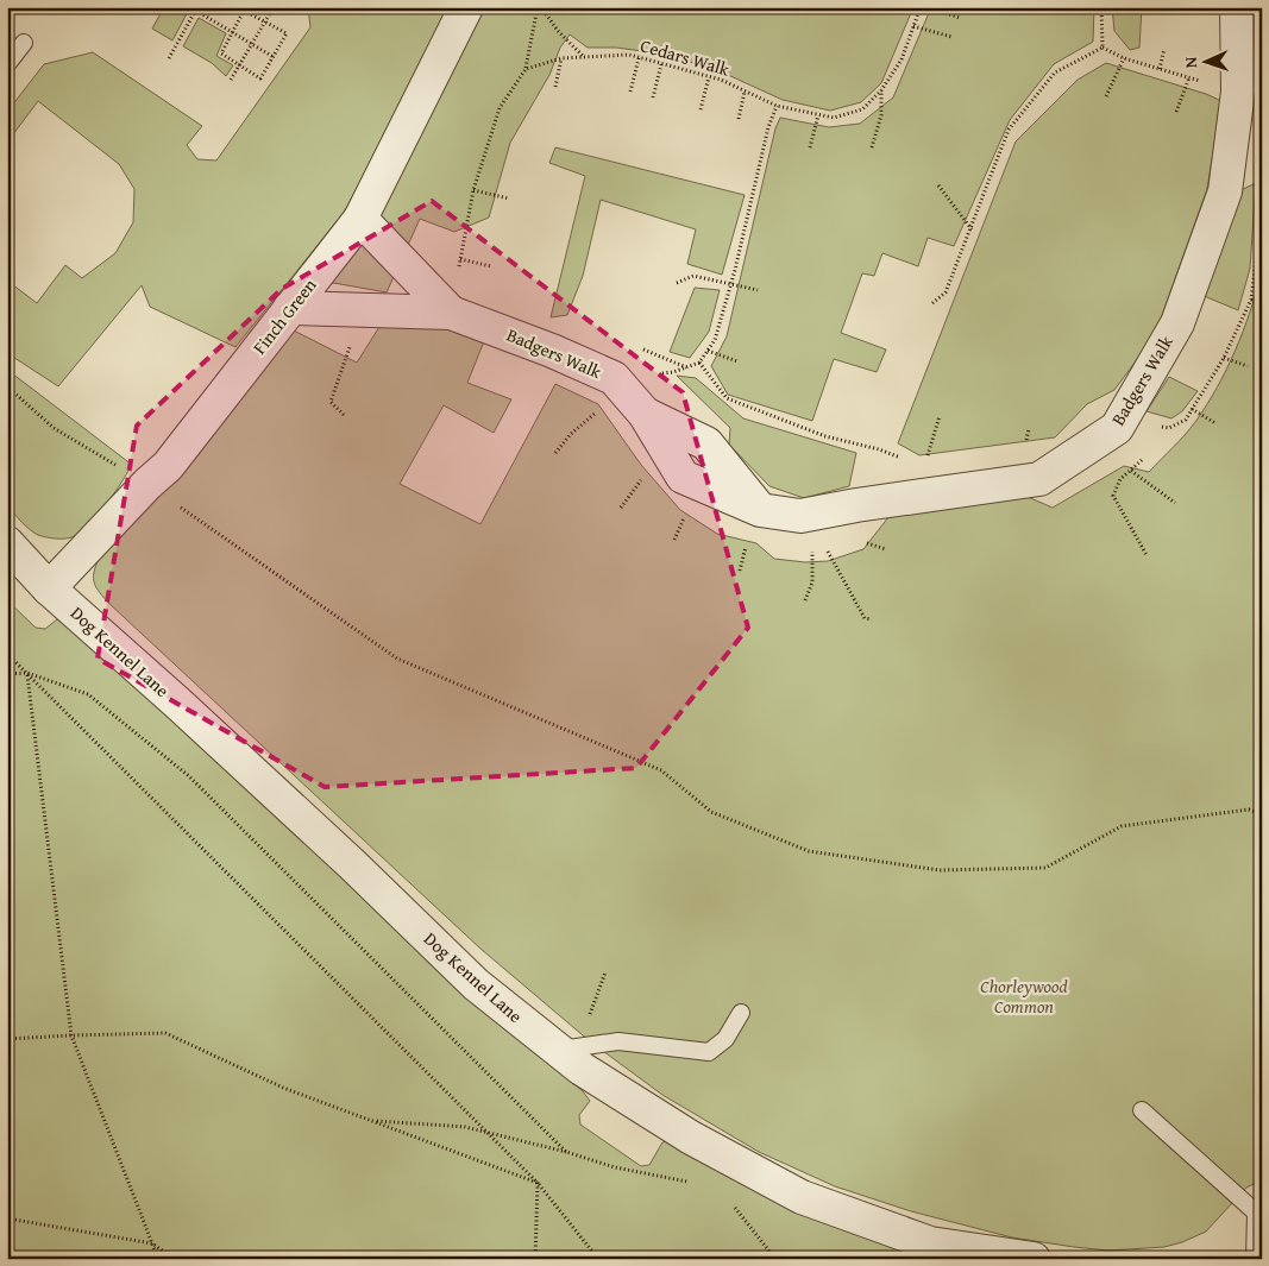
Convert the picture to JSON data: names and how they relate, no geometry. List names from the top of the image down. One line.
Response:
{"streets":{"street":["Finch Green","Badgers Walk","Dog Kennel Lane"],"path":["Cedars Walk"]},"crossings":[["Finch Green","Badgers Walk"],["Finch Green","Dog Kennel Lane"]],"parks":["Chorleywood Common"],"north":"left"}
